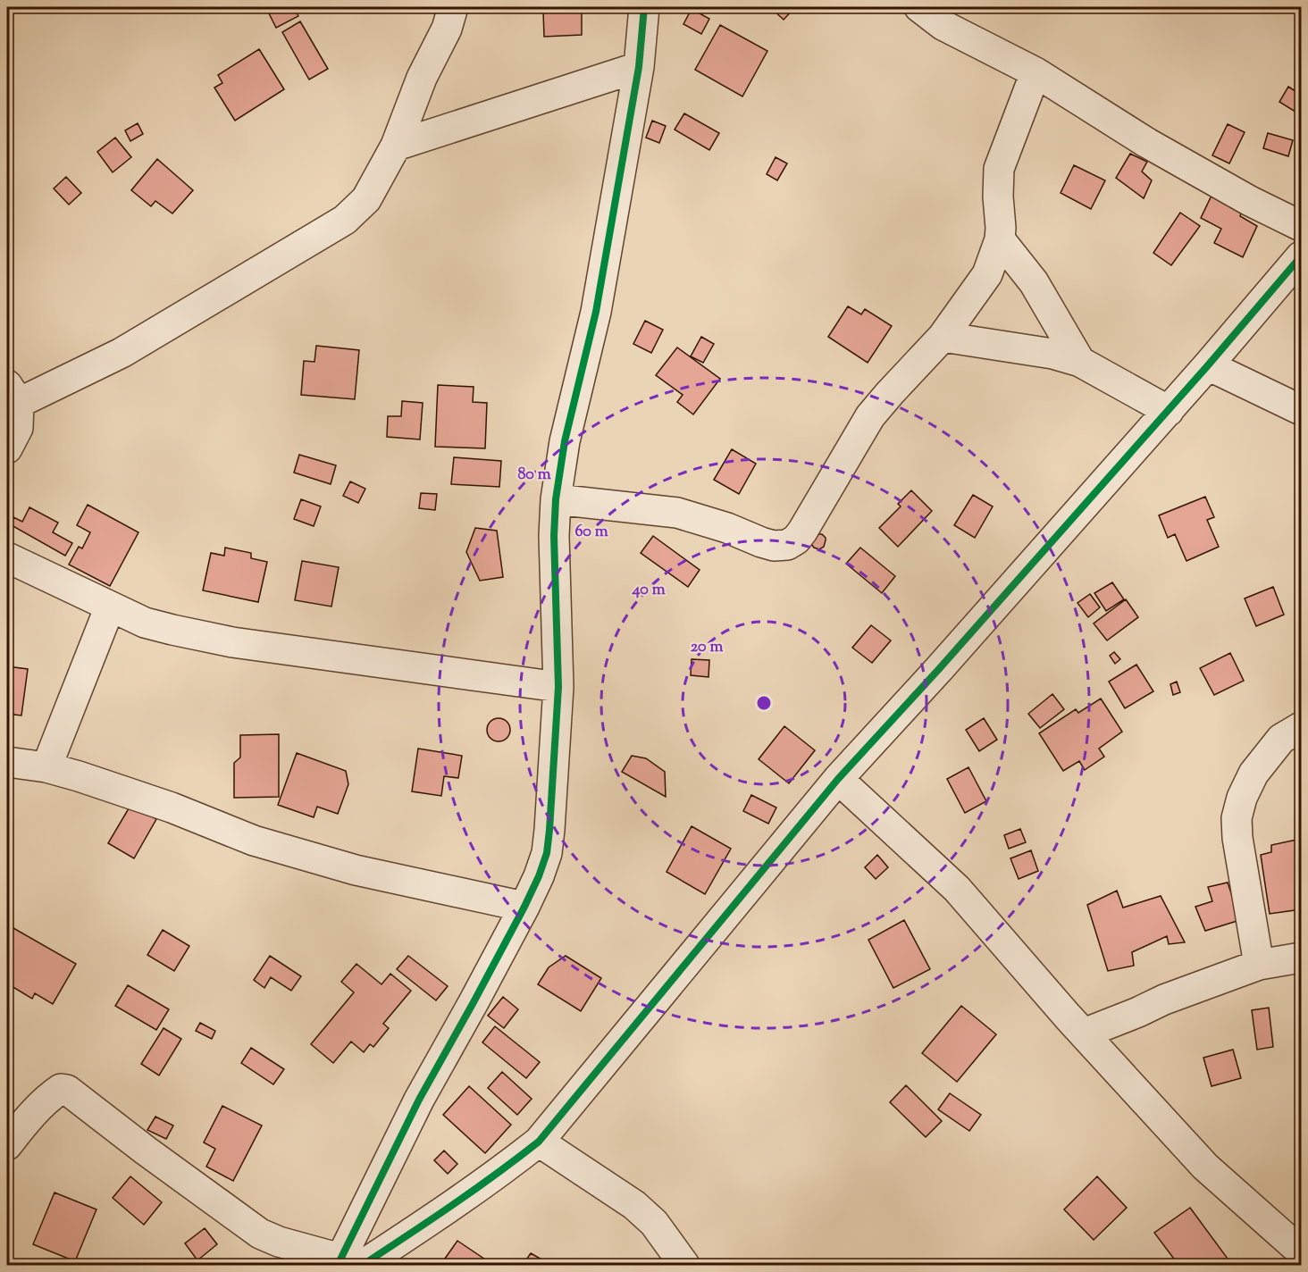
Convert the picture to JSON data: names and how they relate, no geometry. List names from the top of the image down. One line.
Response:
{"rings":["80 m","60 m","40 m","20 m"]}
